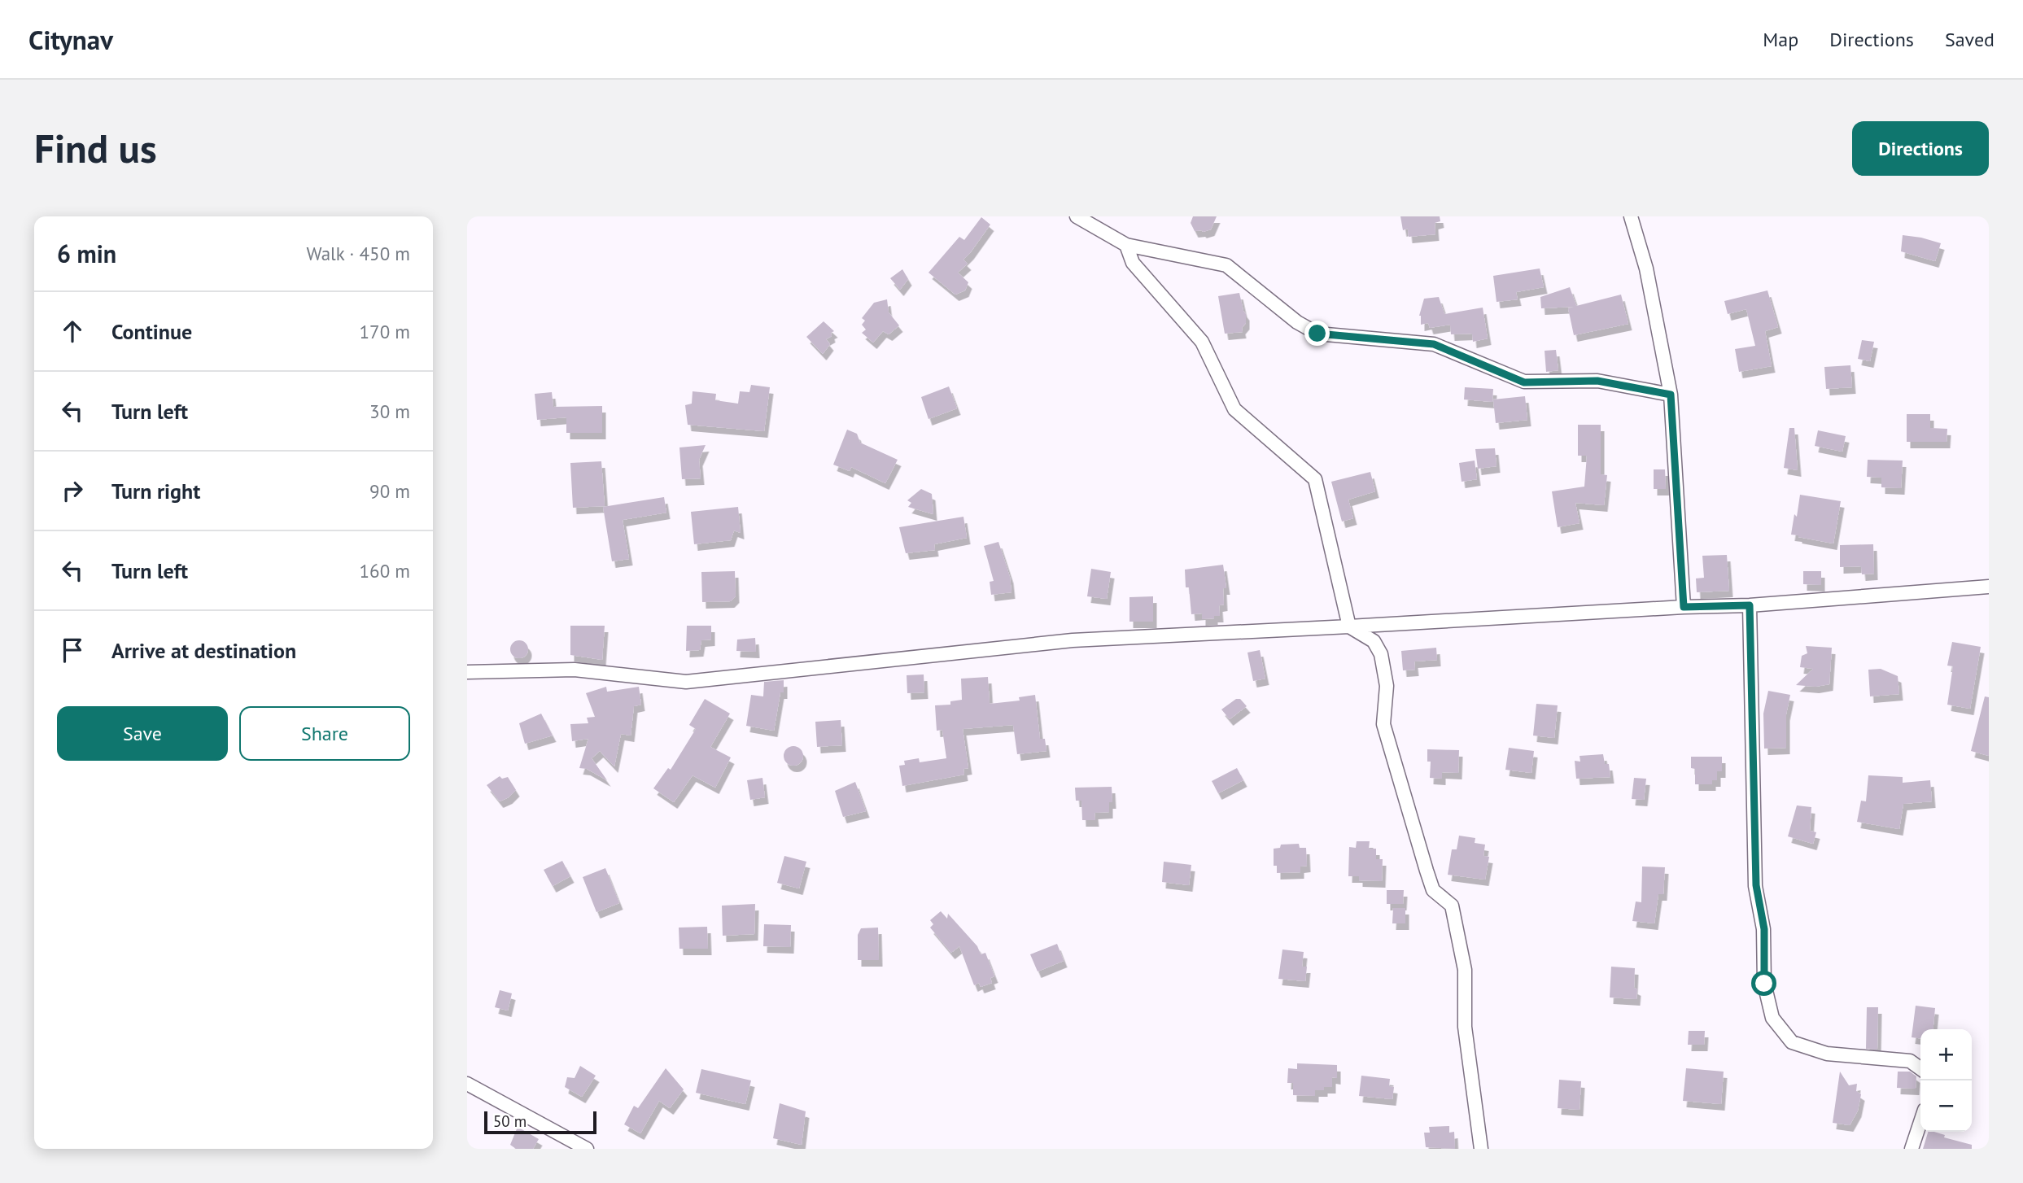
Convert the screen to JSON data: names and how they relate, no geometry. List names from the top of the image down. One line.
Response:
{"scale_bar":"50 m","page":{"header":"Citynav","nav":["Map","Directions","Saved"],"buttons":["Directions",["Save","Share"]],"title":"Find us","heading":["6 min","Walk · 450 m"],"list":[["Continue","170 m"],["Turn left","30 m"],["Turn right","90 m"],["Turn left","160 m"],"Arrive at destination"],"map_buttons":["+","−"],"scale":"50 m"}}
